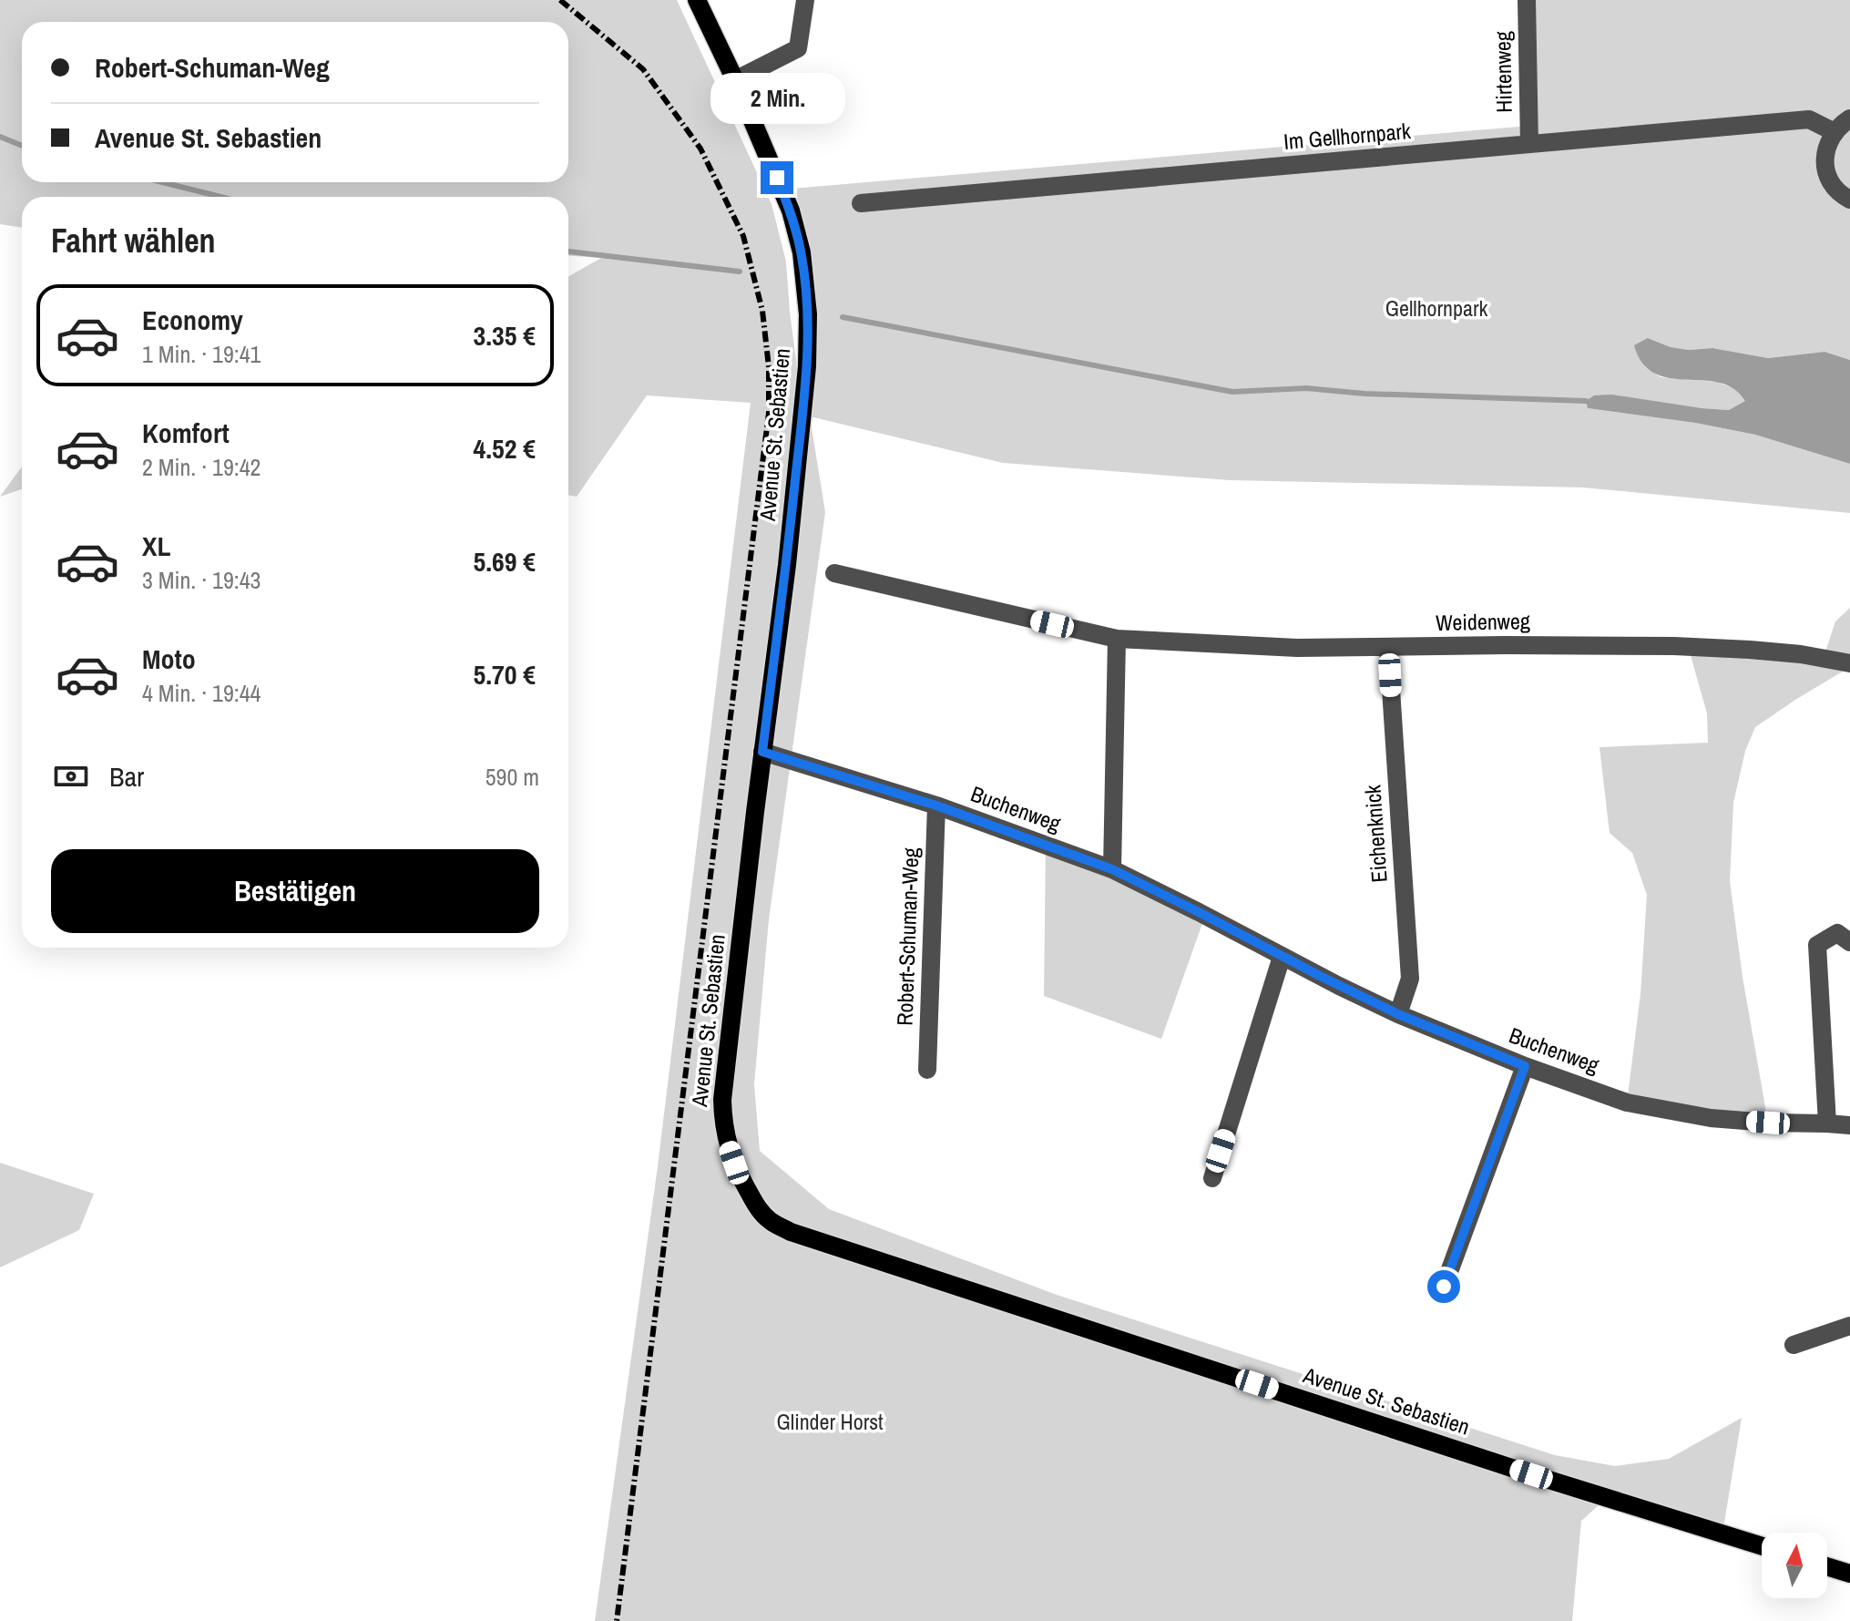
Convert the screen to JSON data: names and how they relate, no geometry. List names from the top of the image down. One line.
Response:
{"streets":{"main road":["Avenue St. Sebastien"],"street":["Hirtenweg","Im Gellhornpark","Weidenweg","Buchenweg","Eichenknick","Robert-Schuman-Weg"]},"crossings":[["Hirtenweg","Im Gellhornpark"],["Avenue St. Sebastien","Buchenweg"],["Weidenweg","Eichenknick"],["Buchenweg","Eichenknick"],["Buchenweg","Robert-Schuman-Weg"]],"parks":["Gellhornpark","Glinder Horst"],"north":"top","page":{"banner":["Robert-Schuman-Weg","Avenue St. Sebastien"],"bubble":"2 Min.","heading":"Fahrt wählen","list":[{"name":"Economy","note":"1 Min. · 19:41","value":"3.35 €"},{"name":"Komfort","note":"2 Min. · 19:42","value":"4.52 €"},{"name":"XL","note":"3 Min. · 19:43","value":"5.69 €"},{"name":"Moto","note":"4 Min. · 19:44","value":"5.70 €"}],"pay":["Bar","590 m"],"buttons":"Bestätigen"}}
